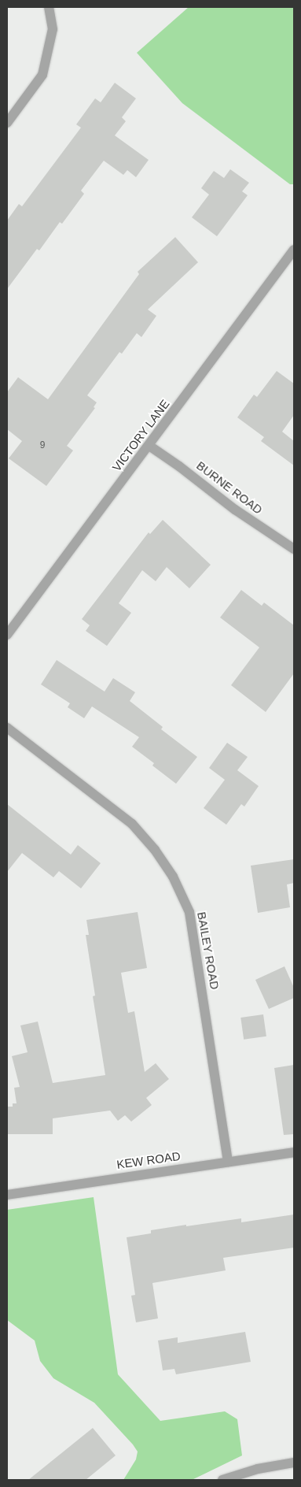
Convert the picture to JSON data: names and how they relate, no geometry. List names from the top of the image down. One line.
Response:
{"streets":{"street":["VICTORY LANE","BURNE ROAD","BAILEY ROAD","KEW ROAD"]},"crossings":[["VICTORY LANE","BURNE ROAD"],["BAILEY ROAD","KEW ROAD"]],"house_numbers":["9"]}
